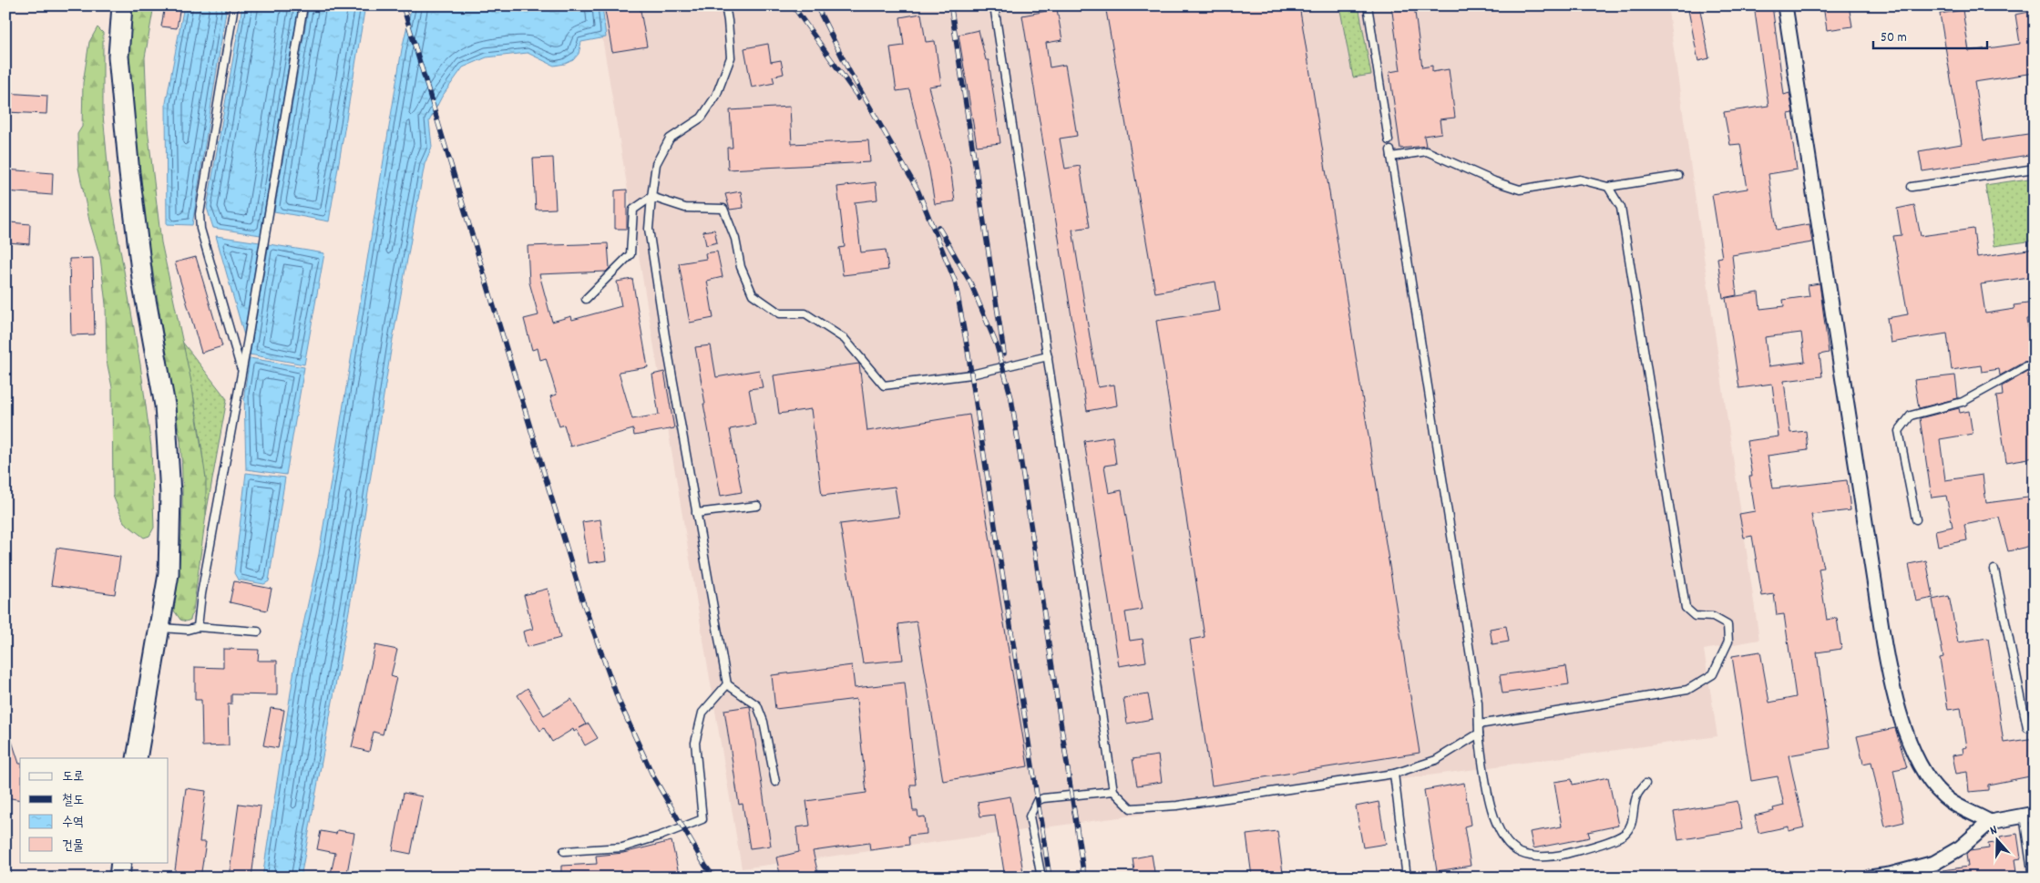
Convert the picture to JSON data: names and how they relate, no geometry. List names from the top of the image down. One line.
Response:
{"legend":["도로","철도","수역","건물"],"scale_bar":"50 m","north":"top"}
